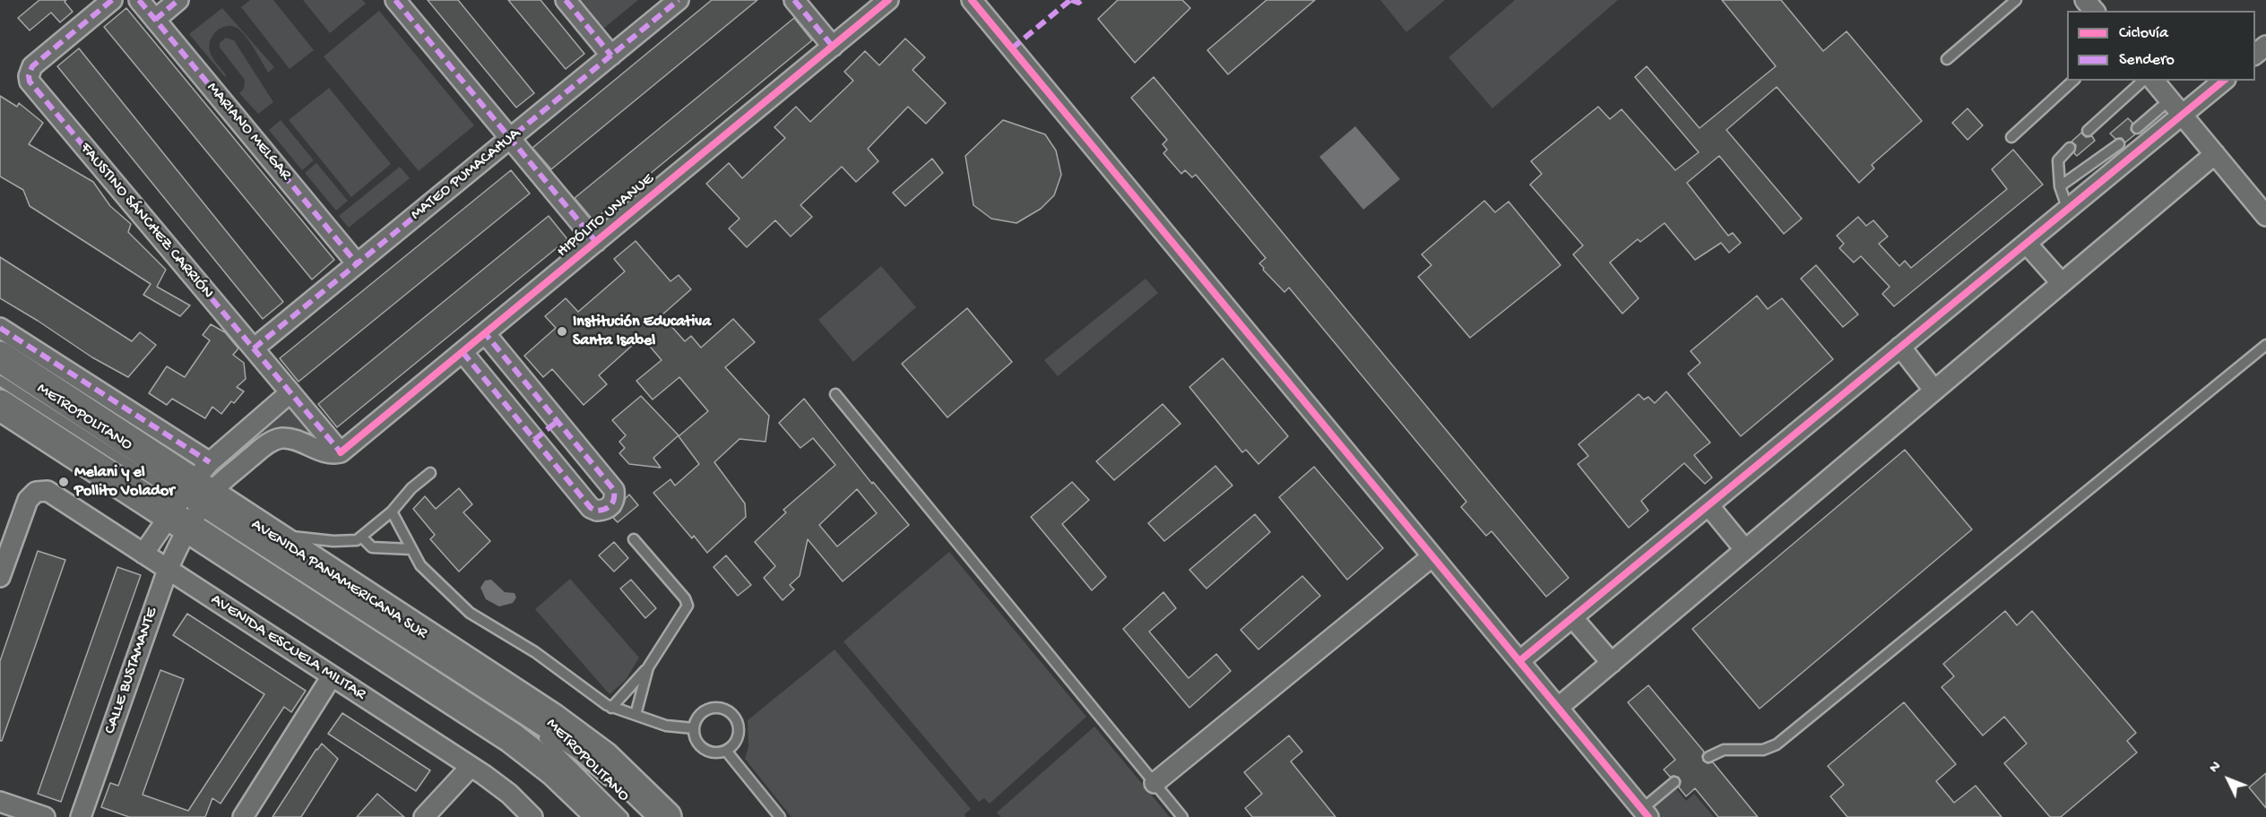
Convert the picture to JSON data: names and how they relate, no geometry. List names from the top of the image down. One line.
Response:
{"streets":{"main road":["AVENIDA PANAMERICANA SUR"],"street":["MARIANO MELGAR","MATEO PUMACAHUA","HIPÓLITO UNANUE","FAUSTINO SÁNCHEZ CARRIÓN","AVENIDA ESCUELA MILITAR","CALLE BUSTAMANTE"],"lane":["METROPOLITANO"]},"crossings":[["MARIANO MELGAR","MATEO PUMACAHUA"],["MATEO PUMACAHUA","FAUSTINO SÁNCHEZ CARRIÓN"],["HIPÓLITO UNANUE","FAUSTINO SÁNCHEZ CARRIÓN"],["METROPOLITANO","AVENIDA PANAMERICANA SUR"],["METROPOLITANO","CALLE BUSTAMANTE"],["AVENIDA PANAMERICANA SUR","CALLE BUSTAMANTE"],["AVENIDA ESCUELA MILITAR","CALLE BUSTAMANTE"]],"places":["Institución Educativa Santa Isabel","Melani y el Pollito Volador"],"legend":["Ciclovía","Sendero"],"north":"top left"}
